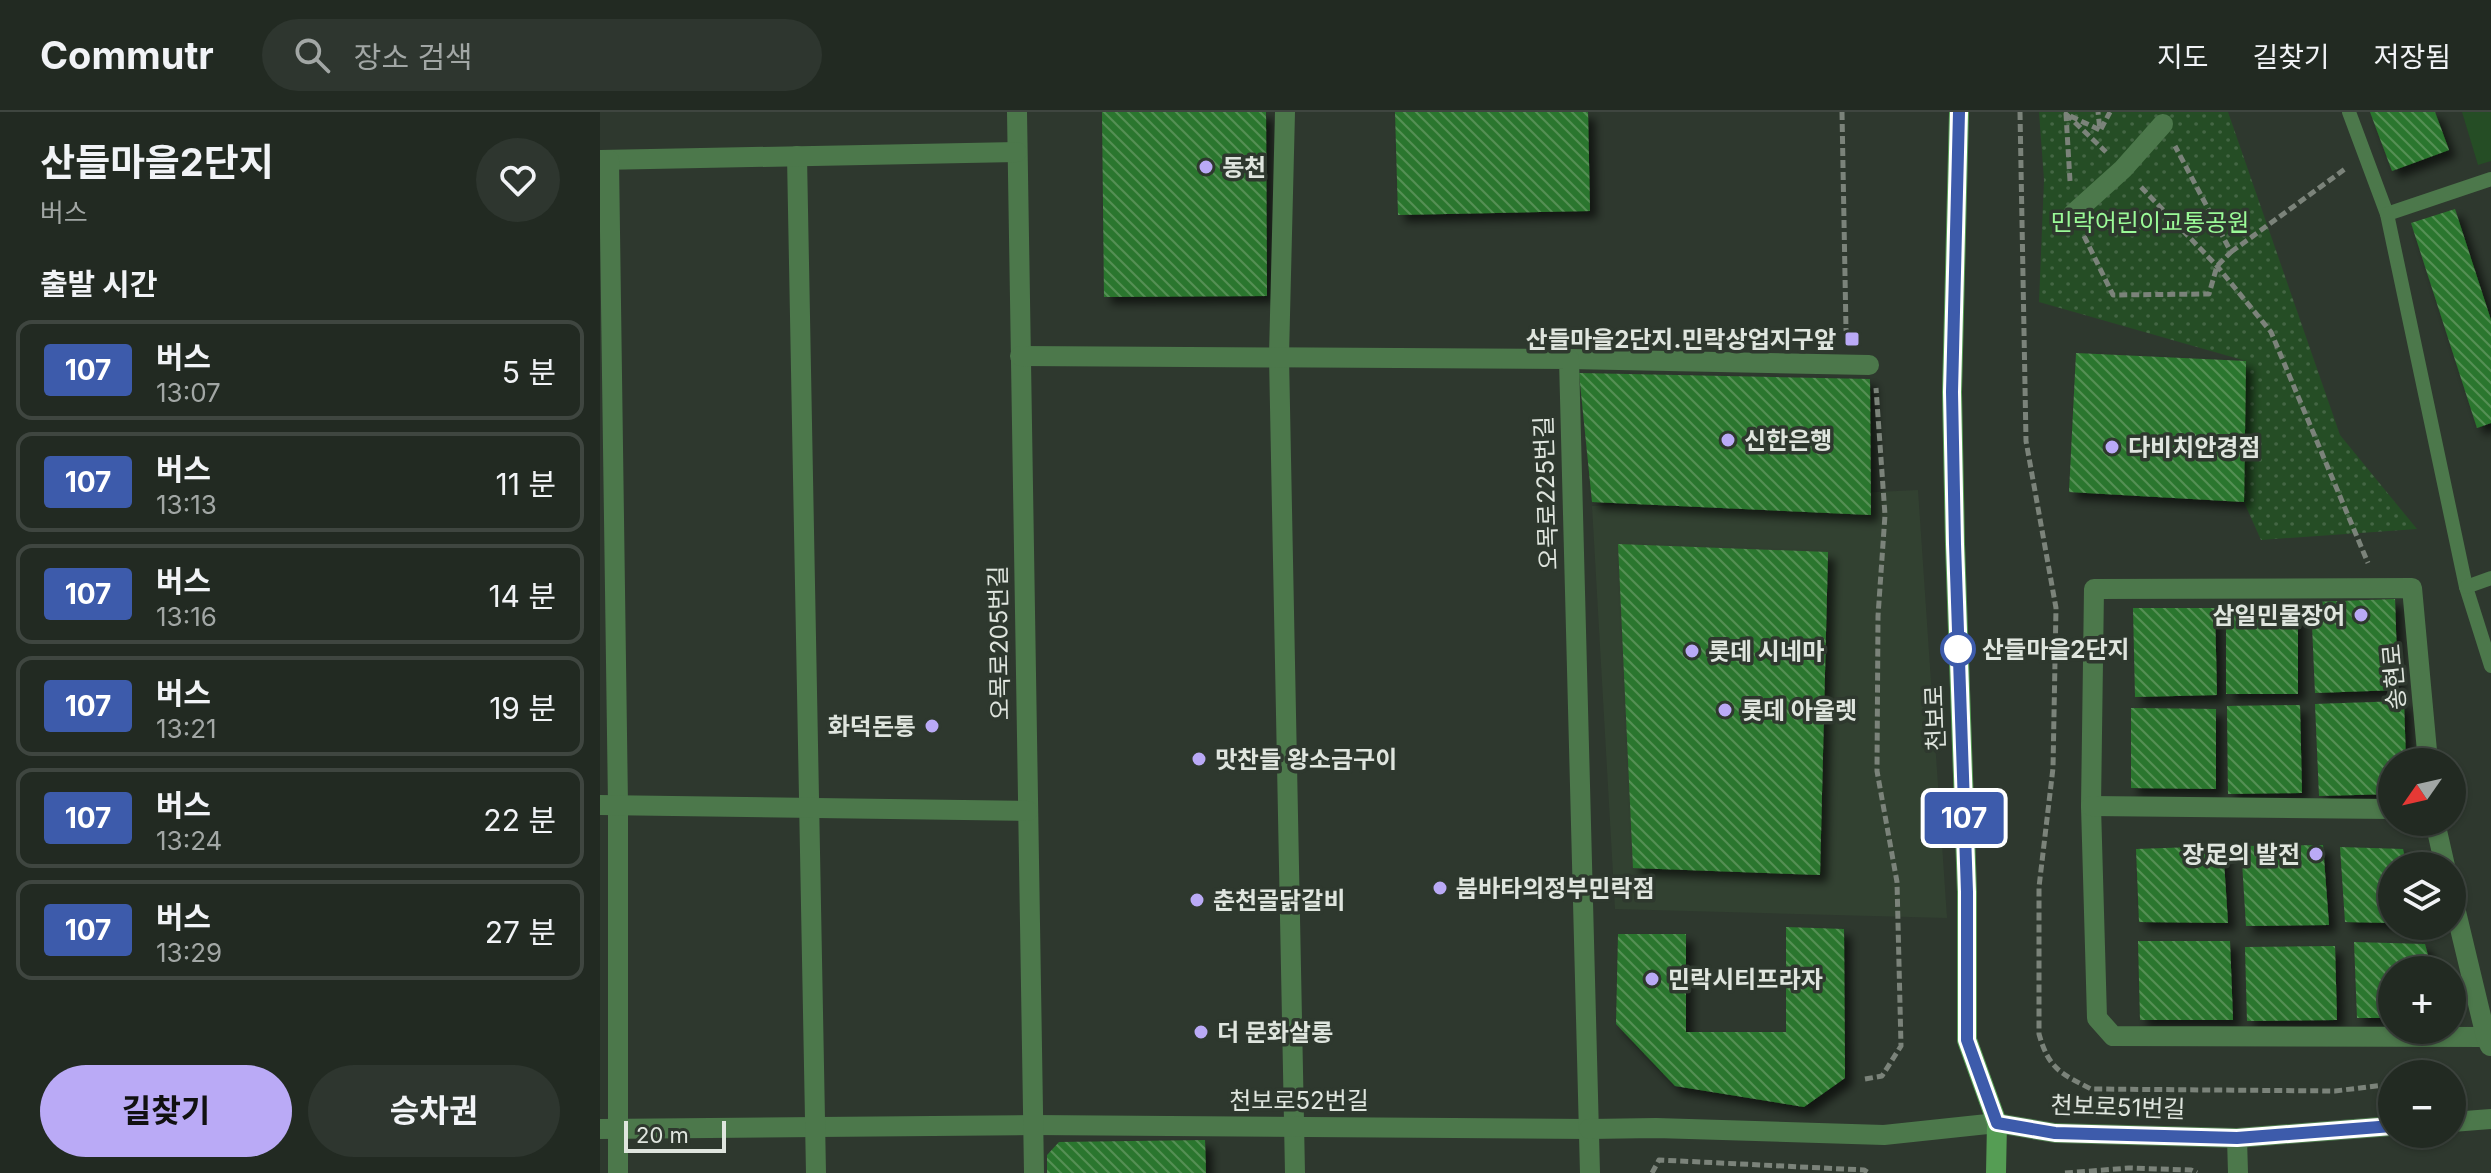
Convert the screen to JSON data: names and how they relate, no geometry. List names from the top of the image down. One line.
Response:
{"streets":{"main road":["천보로"],"street":["오목로225번길","오목로205번길","송현로","천보로52번길","천보로51번길"]},"crossings":[["오목로225번길","천보로52번길"],["오목로205번길","천보로52번길"],["천보로","천보로52번길"],["천보로","천보로51번길"],["천보로52번길","천보로51번길"]],"parks":["민락어린이교통공원"],"places":{"other":["동천","신한은행","다비치안경점","삼일민물장어","산들마을2단지","롯데 시네마","롯데 아울렛","화덕돈통","맛찬들 왕소금구이","장足의 발전","붐바타의정부민락점","춘천골닭갈비","민락시티프라자","더 문화살롱"],"transit":["산들마을2단지.민락상업지구앞"]},"lines":["bus line 107"],"scale_bar":"20 m","north":"bottom left","page":{"header":"Commutr","search":"장소 검색","nav":["지도","길찾기","저장됨"],"heading":[["산들마을2단지","버스"],"출발 시간"],"on_map":"107","list":[{"mark":"107","name":"버스","note":"13:07","value":"5 분"},{"mark":"107","name":"버스","note":"13:13","value":"11 분"},{"mark":"107","name":"버스","note":"13:16","value":"14 분"},{"mark":"107","name":"버스","note":"13:21","value":"19 분"},{"mark":"107","name":"버스","note":"13:24","value":"22 분"},{"mark":"107","name":"버스","note":"13:29","value":"27 분"}],"map_buttons":["+","−"],"buttons":["길찾기","승차권"],"scale":"20 m"}}
